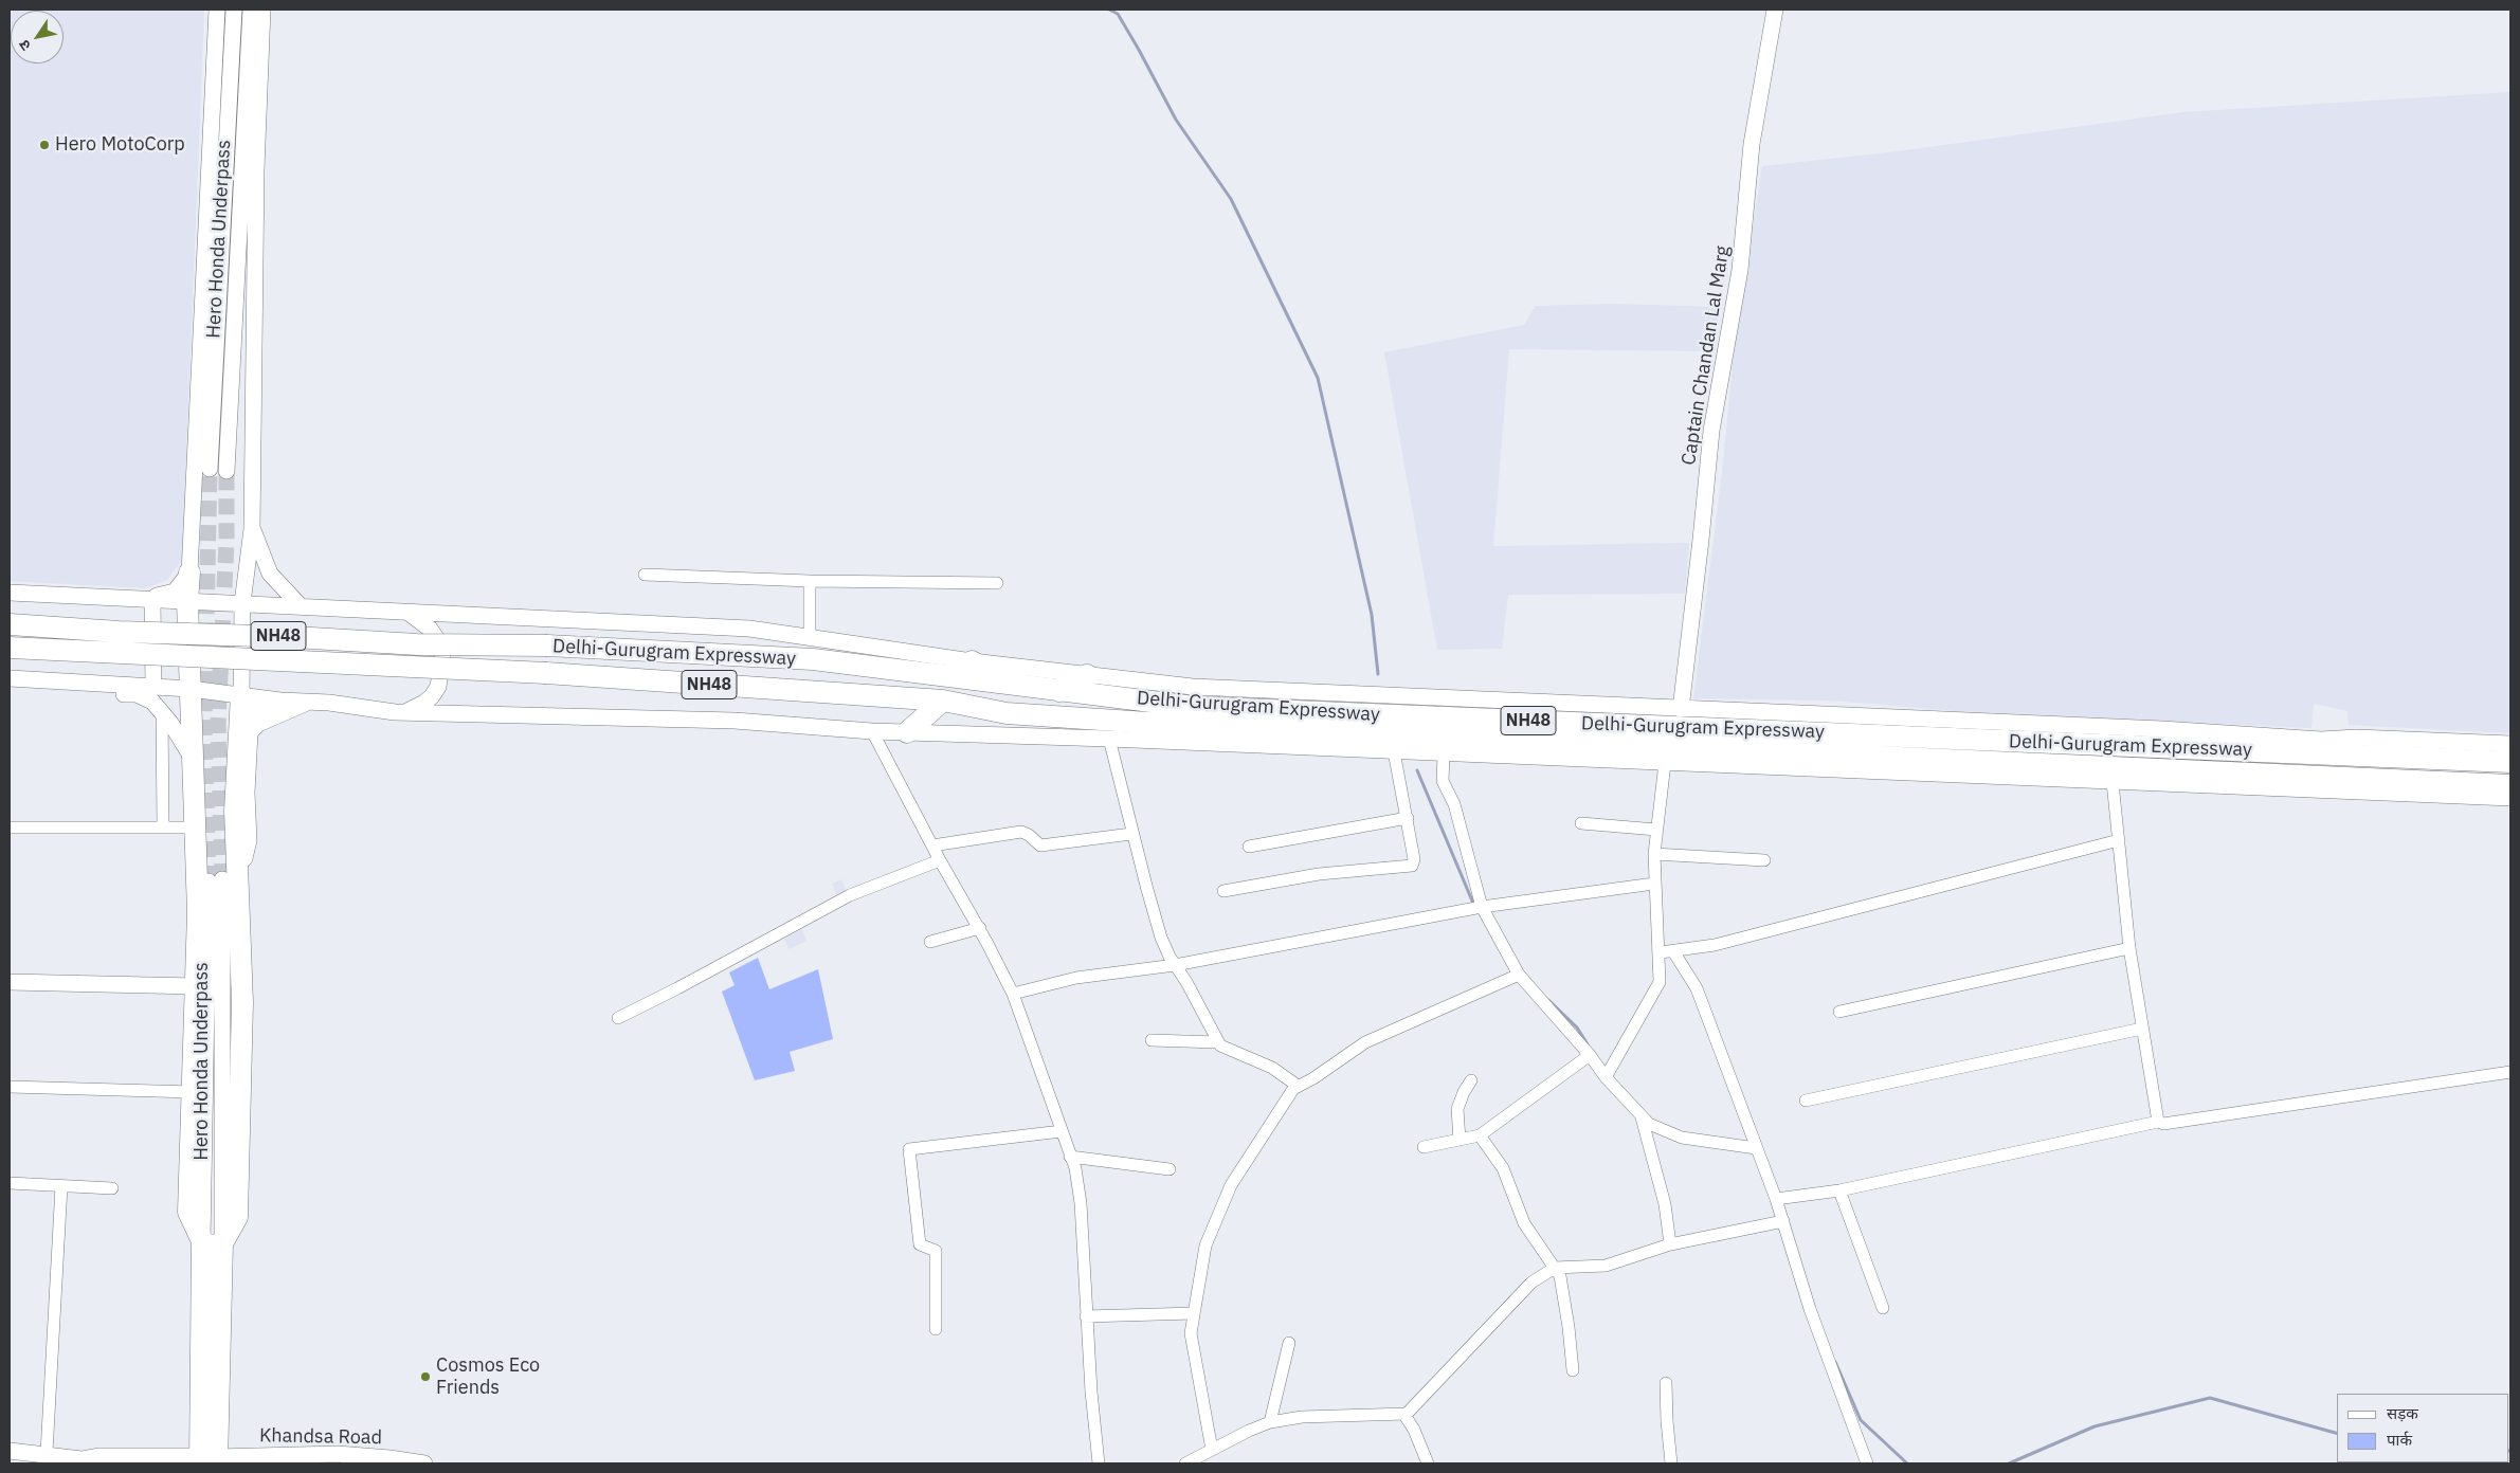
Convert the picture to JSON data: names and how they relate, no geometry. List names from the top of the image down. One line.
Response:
{"streets":{"highway":["NH48","Delhi-Gurugram Expressway"],"main road":["Hero Honda Underpass","Captain Chandan Lal Marg","Khandsa Road"]},"places":["Hero MotoCorp","Cosmos Eco Friends"],"legend":["सड़क","पार्क"],"north":"bottom left"}
